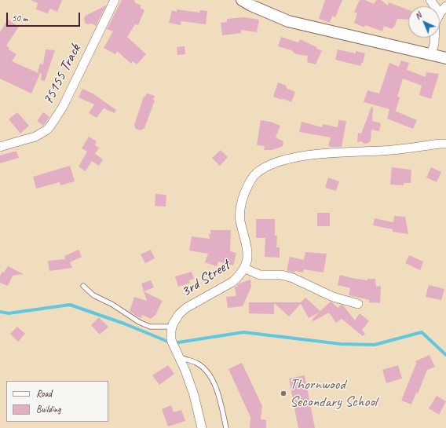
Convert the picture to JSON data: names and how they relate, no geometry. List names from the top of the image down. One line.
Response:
{"streets":{"street":["75155 Track","3rd Street"]},"places":["Thornwood Secondary School"],"legend":["Road","Building"],"scale_bar":"50 m","north":"top left"}
